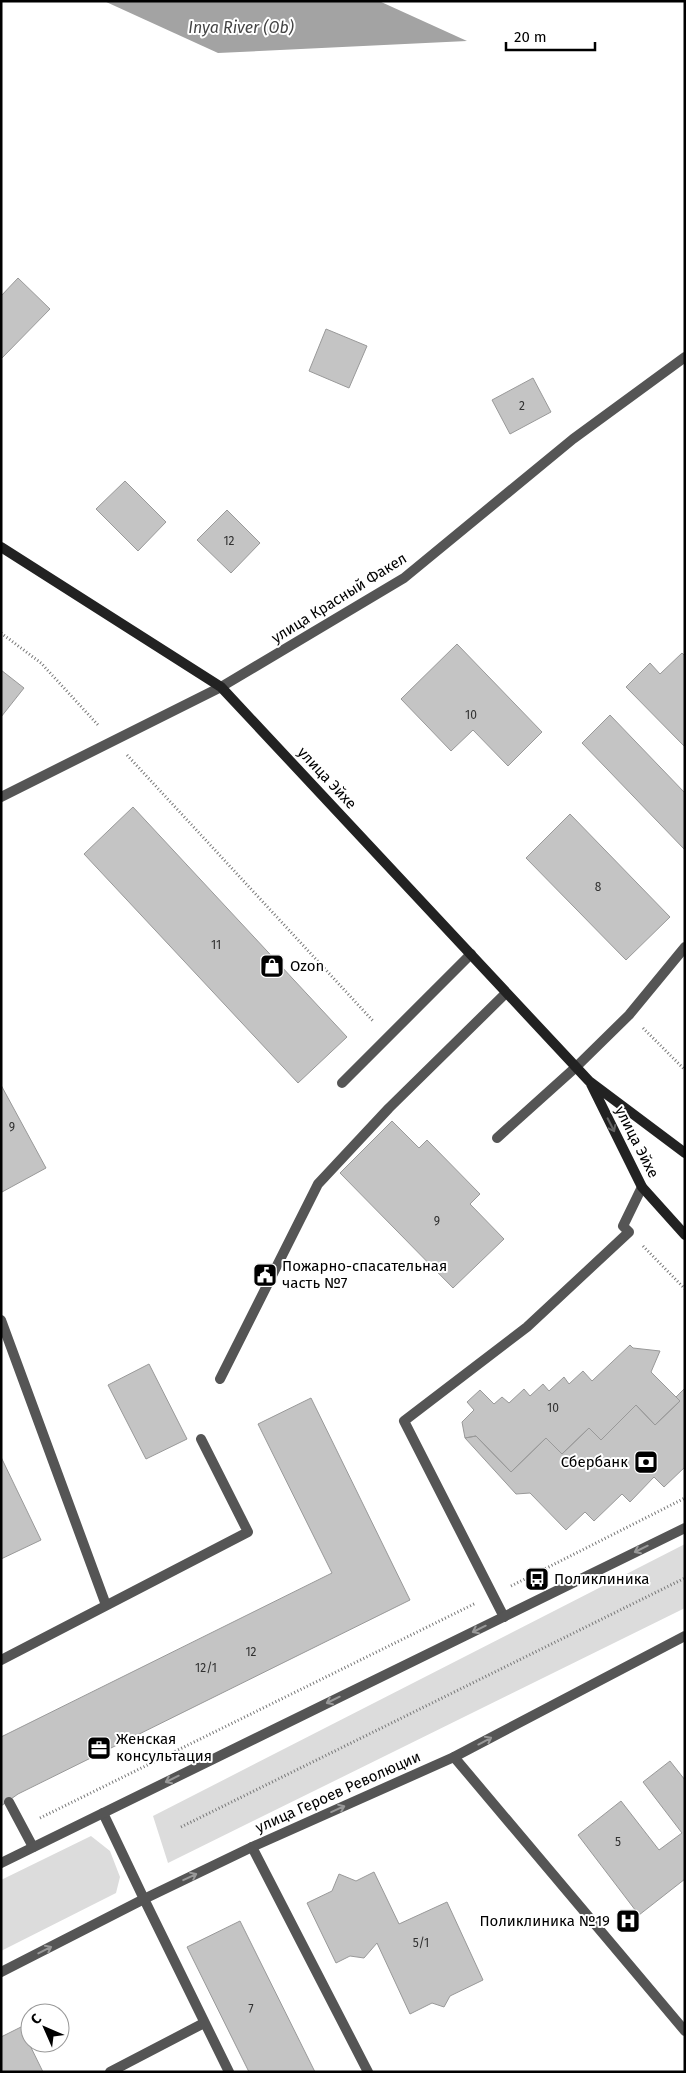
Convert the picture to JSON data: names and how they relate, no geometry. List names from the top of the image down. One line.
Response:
{"streets":{"main road":["улица Эйхе"],"street":["улица Красный Факел","улица Героев Революции"]},"crossings":[["улица Красный Факел","улица Эйхе"]],"one_way":["улица Героев Революции"],"water":["Inya River (Ob)"],"places":{"shop":["Ozon"],"public building":["Пожарно-спасательная часть №7"],"bank":["Сбербанк"],"bus stop":["Поликлиника"],"office":["Женская консультация"],"hospital":["Поликлиника №19"]},"house_numbers":["2","12","10","8","11","9","9","10","12","12/1","5","5/1","7"],"scale_bar":"20 m","north":"top left"}
